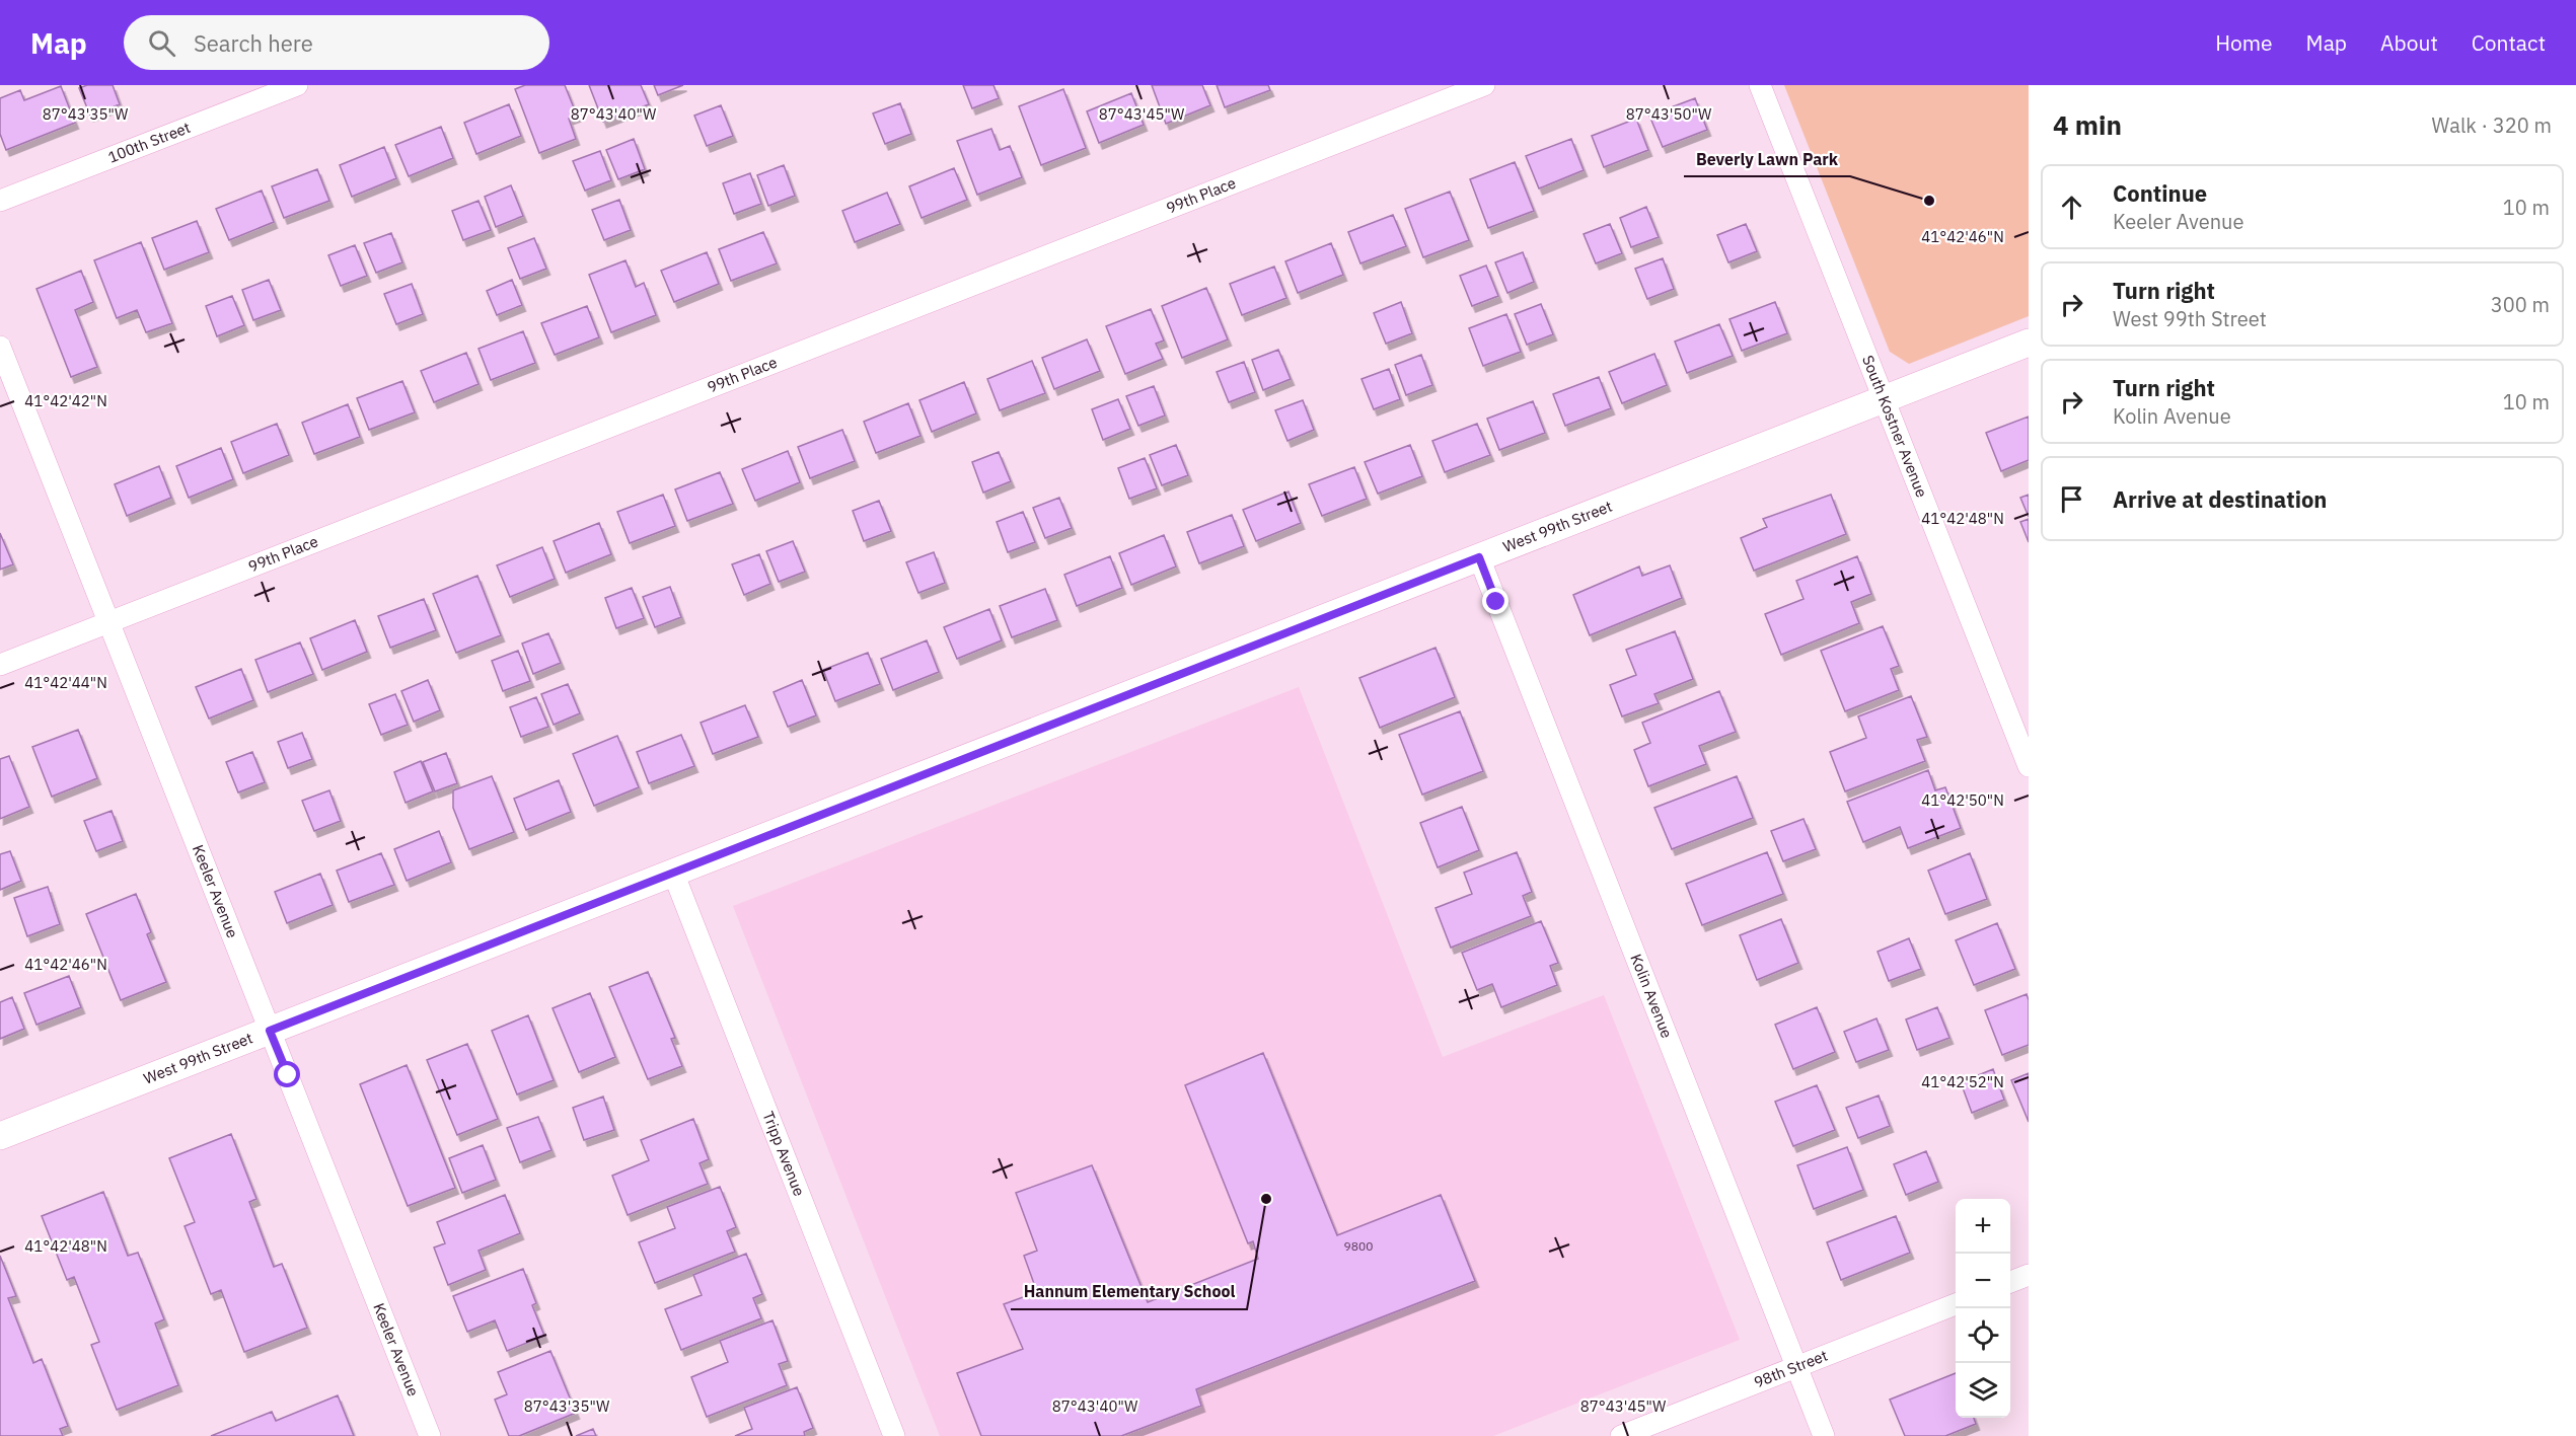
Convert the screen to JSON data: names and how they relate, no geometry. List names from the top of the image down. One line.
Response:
{"streets":{"street":["100th Street","99th Place","South Kostner Avenue","West 99th Street","Keeler Avenue","Kolin Avenue","Tripp Avenue","98th Street"]},"crossings":[["99th Place","Keeler Avenue"],["South Kostner Avenue","West 99th Street"],["West 99th Street","Keeler Avenue"],["West 99th Street","Kolin Avenue"],["West 99th Street","Tripp Avenue"],["Kolin Avenue","98th Street"]],"places":["Beverly Lawn Park","Hannum Elementary School"],"house_numbers":["9800"],"page":{"header":"Map","search":"Search here","nav":["Home","Map","About","Contact"],"heading":["4 min","Walk · 320 m"],"list":[["Continue","Keeler Avenue","10 m"],["Turn right","West 99th Street","300 m"],["Turn right","Kolin Avenue","10 m"],"Arrive at destination"],"map_buttons":["+","−"]},"coordinates":["87°43'35\"W","87°43'50\"W","87°43'40\"W","87°43'45\"W","41°42'46\"N","41°42'42\"N","41°42'48\"N","41°42'44\"N","41°42'50\"N","41°42'52\"N"]}
